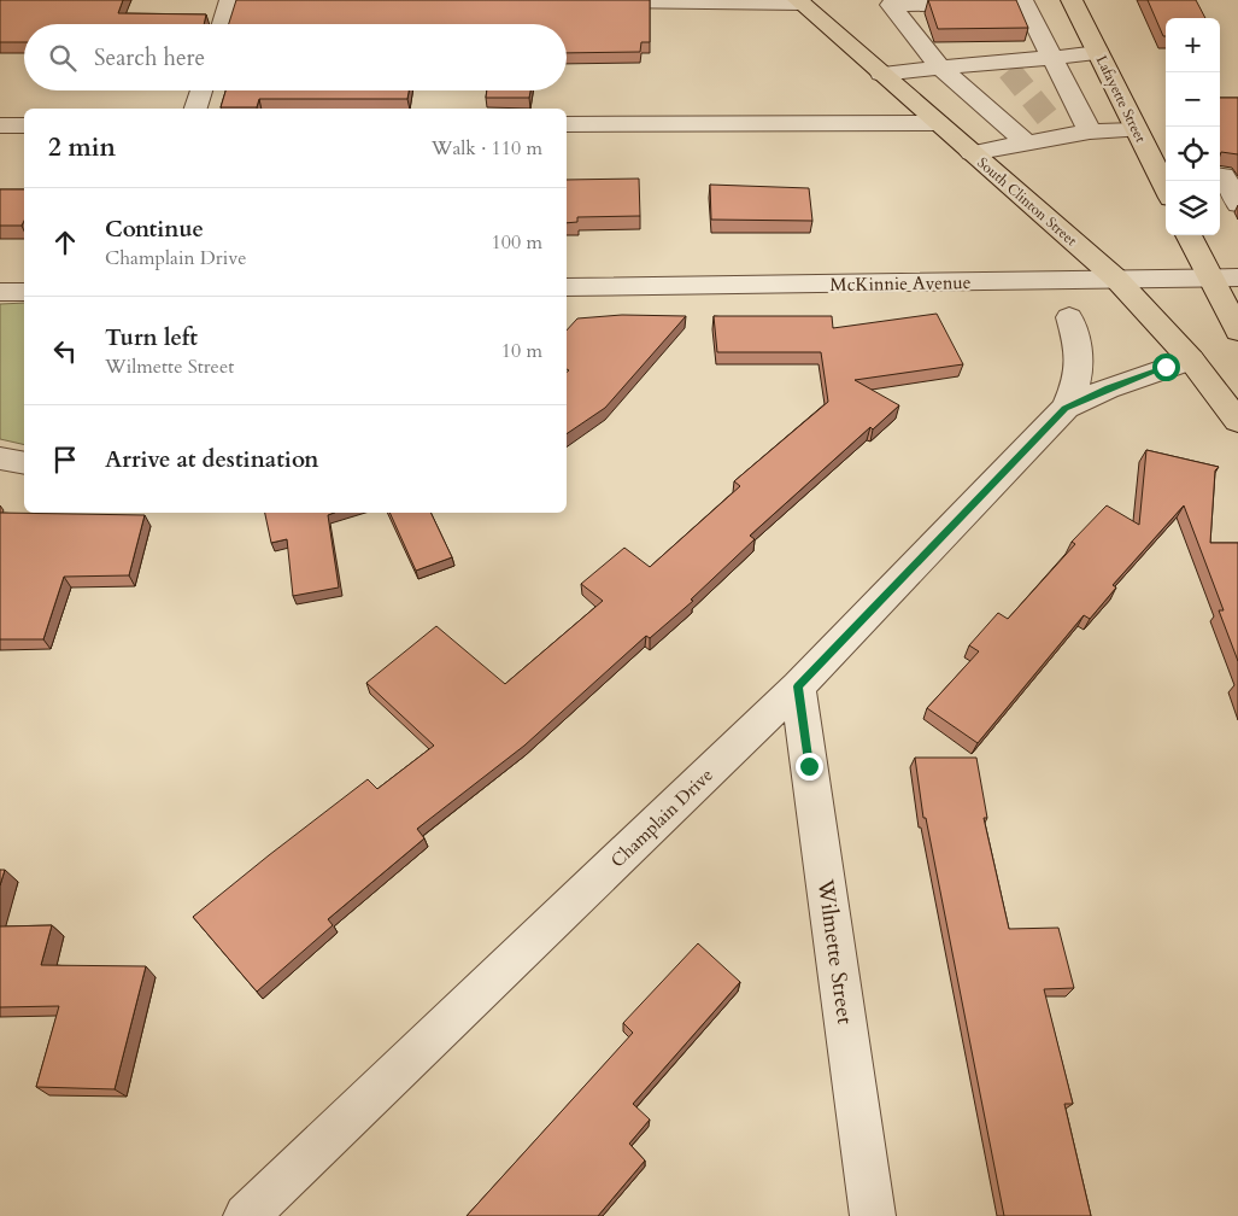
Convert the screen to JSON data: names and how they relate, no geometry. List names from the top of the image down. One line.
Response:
{"streets":{"highway":["Lafayette Street","South Clinton Street"],"street":["McKinnie Avenue","Champlain Drive","Wilmette Street"]},"crossings":[["South Clinton Street","McKinnie Avenue"],["South Clinton Street","Champlain Drive"],["Champlain Drive","Wilmette Street"]],"page":{"map_buttons":["+","−"],"search":"Search here","heading":["2 min","Walk · 110 m"],"list":[["Continue","Champlain Drive","100 m"],["Turn left","Wilmette Street","10 m"],"Arrive at destination"]}}
